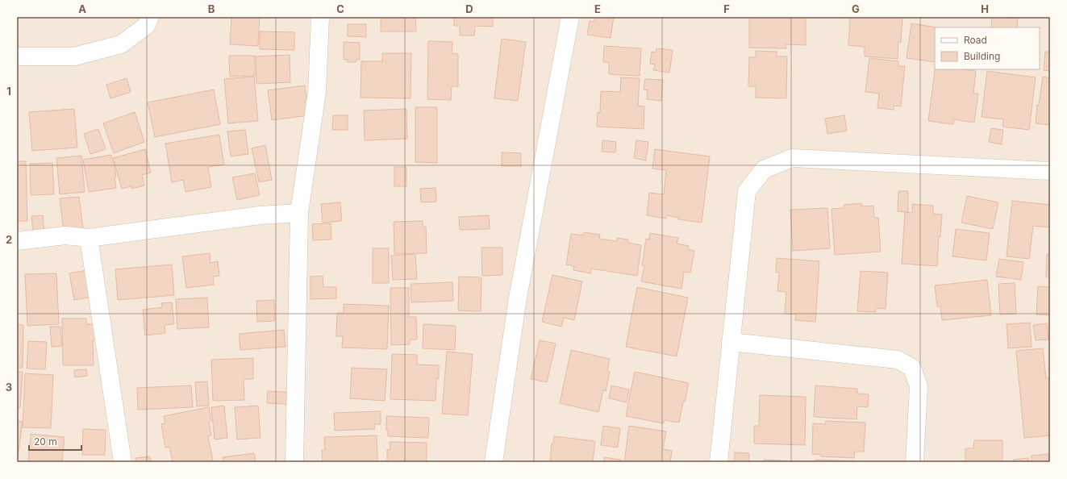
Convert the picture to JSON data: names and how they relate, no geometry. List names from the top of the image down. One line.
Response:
{"legend":["Road","Building"],"scale_bar":"20 m","grid":{"columns":["A","B","C","D","E","F","G","H"],"rows":["1","2","3"]}}
